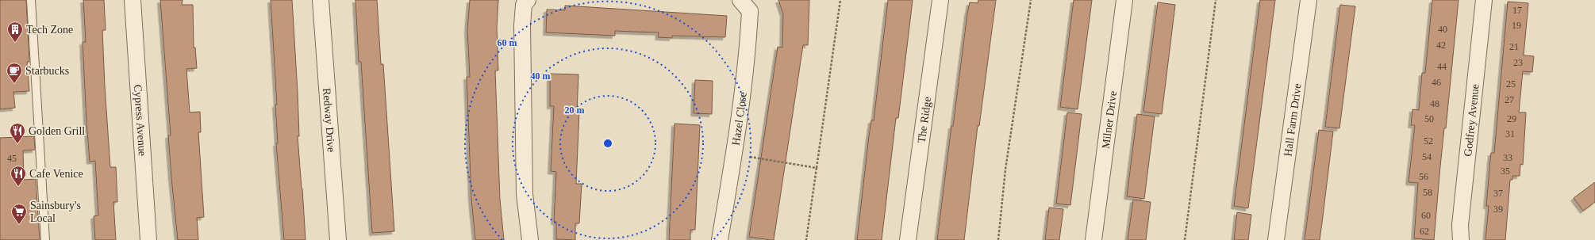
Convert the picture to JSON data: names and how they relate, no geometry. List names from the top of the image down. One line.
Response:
{"streets":{"street":["Hazel Close","Godfrey Avenue","Cypress Avenue","Redway Drive","The Ridge","Milner Drive","Hall Farm Drive"]},"places":{"building":["Tech Zone"],"cafe":["Starbucks"],"restaurant":["Golden Grill","Cafe Venice"],"supermarket":["Sainsbury's Local"]},"house_numbers":["17","19","40","42","21","23","44","46","25","27","48","50","29","31","52","54","33","45","35","56","58","37","39","60","62"],"rings":["60 m","40 m","20 m"]}
